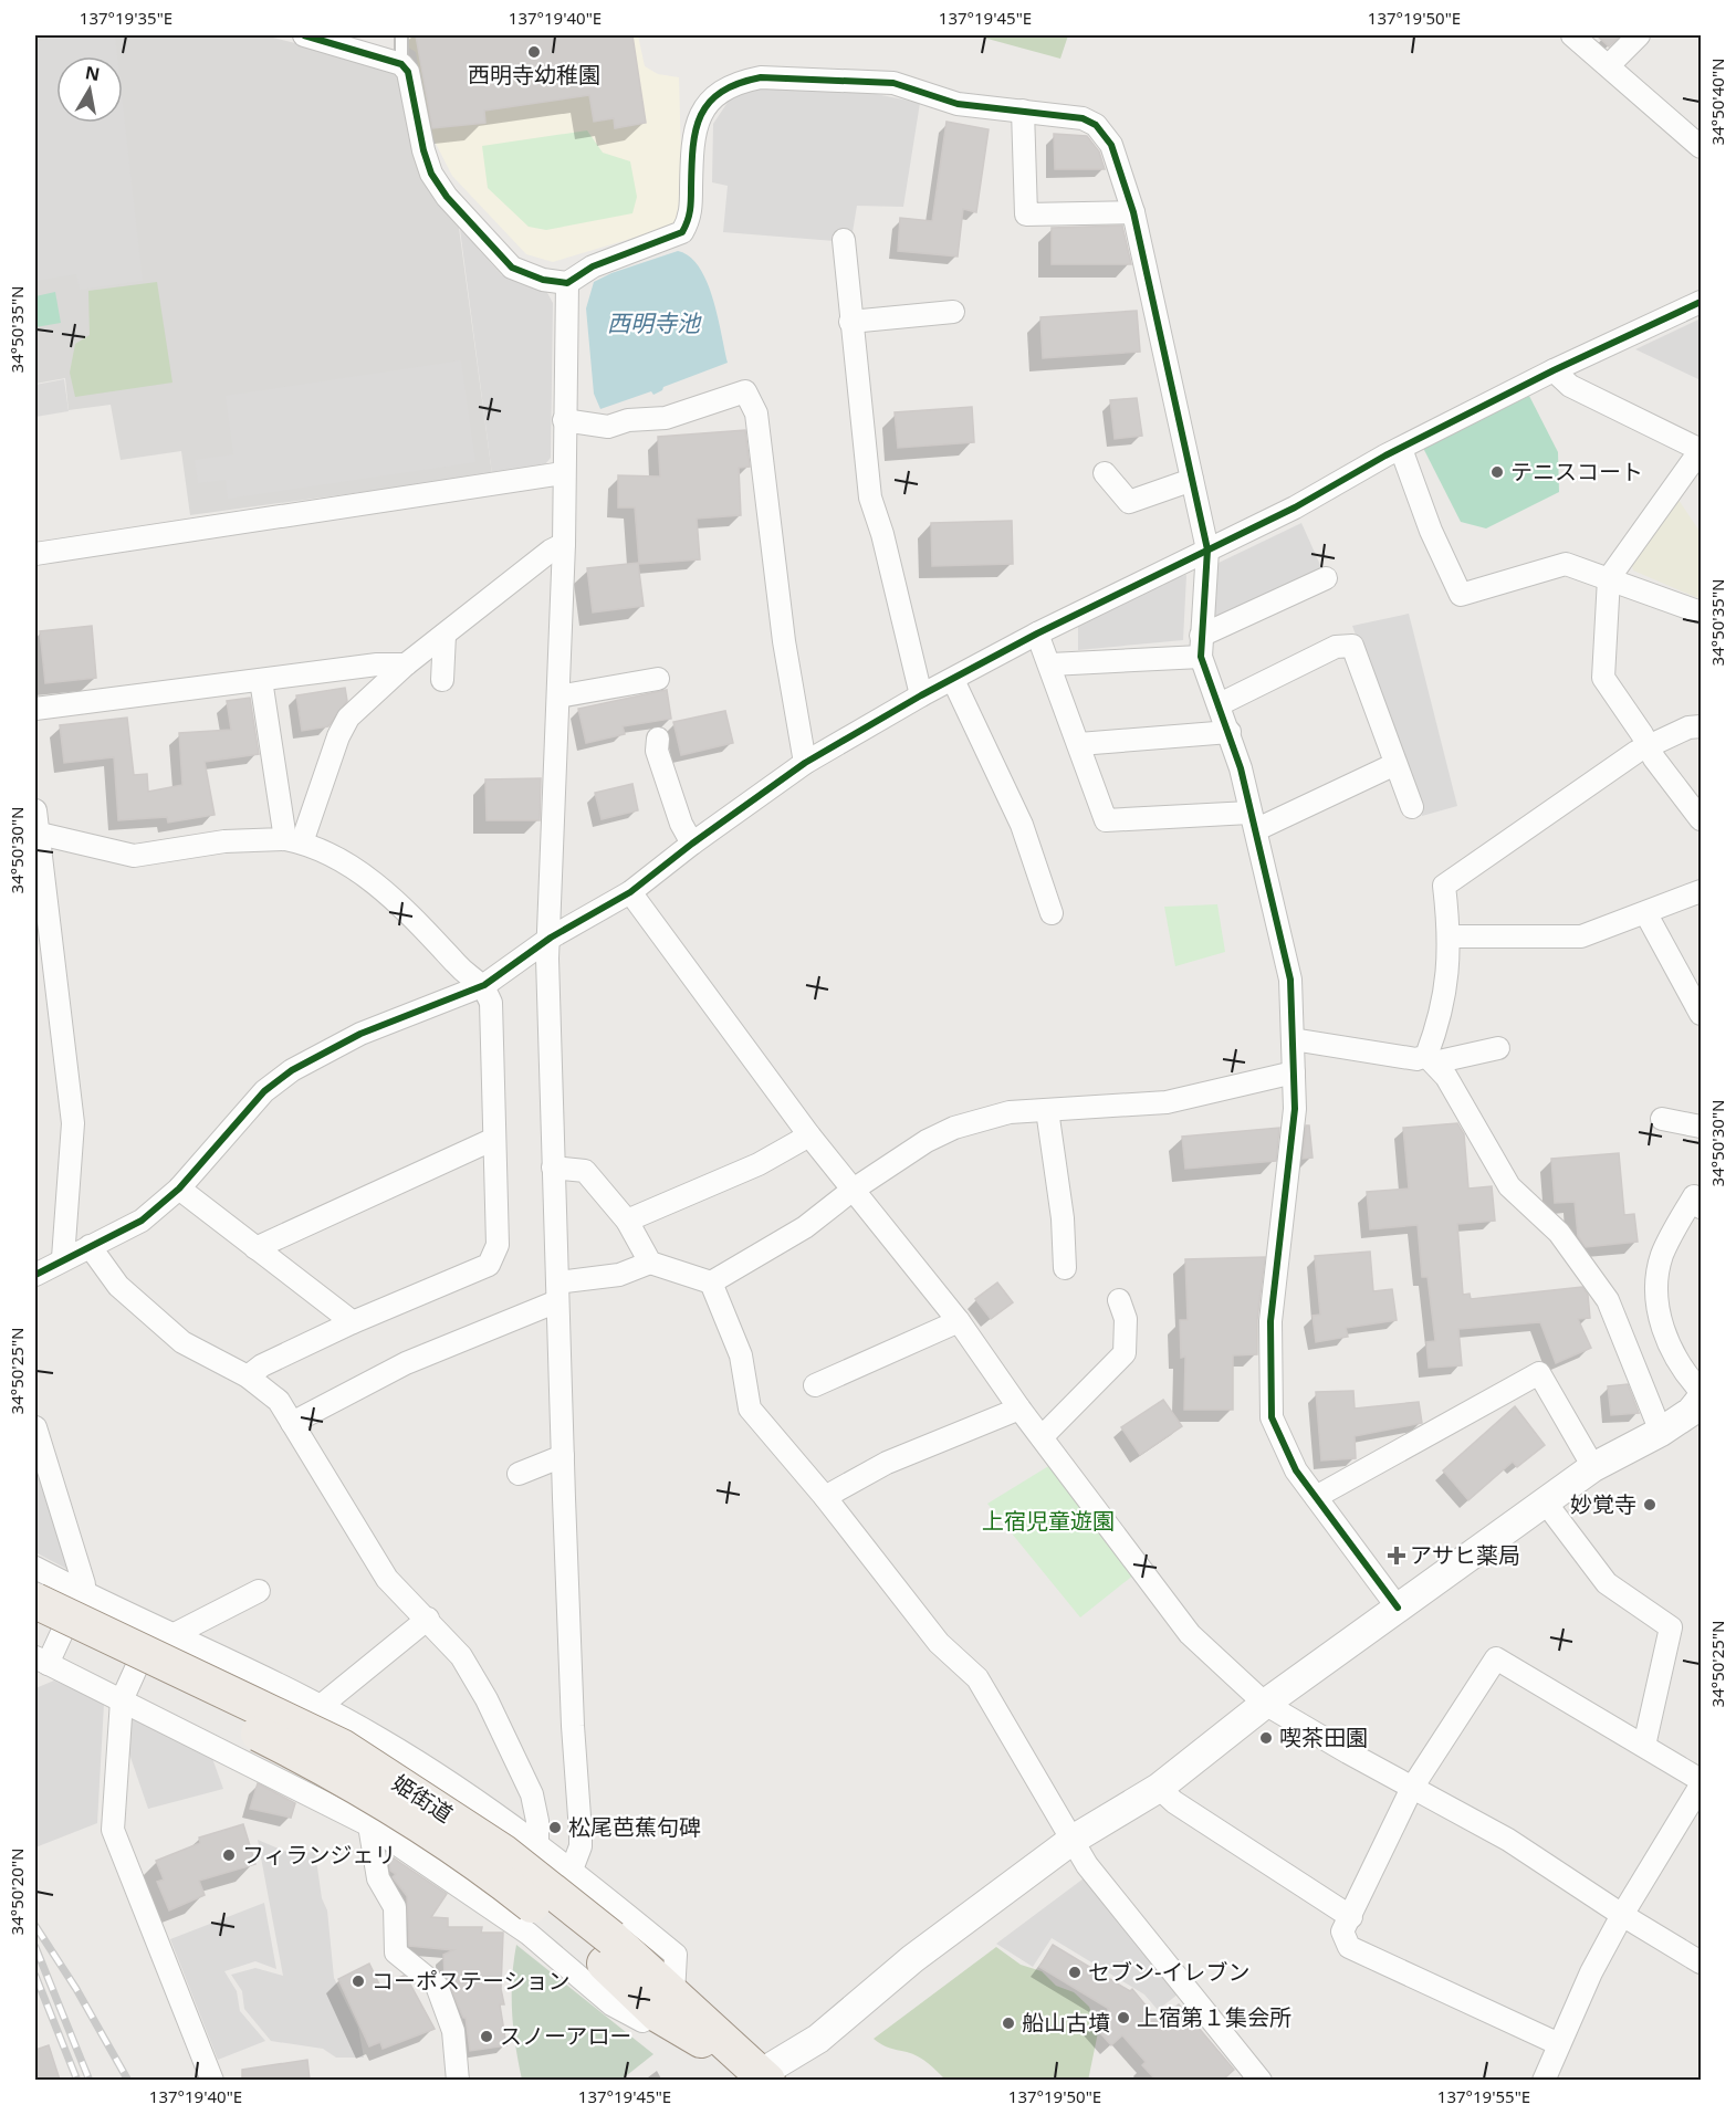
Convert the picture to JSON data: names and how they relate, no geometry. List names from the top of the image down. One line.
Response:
{"streets":{"main road":["姫街道"]},"water":["西明寺池"],"parks":["上宿児童遊園"],"places":{"other":["西明寺幼稚園","テニスコート","妙覚寺","喫茶田園","松尾芭蕉句碑","フィランジェリ","セブン-イレブン","コーポステーション","上宿第１集会所","船山古墳","スノーアロー"],"health":["アサヒ薬局"]},"north":"top","coordinates":["137°19'35\"E","137°19'40\"E","137°19'45\"E","137°19'50\"E","34°50'40\"N","34°50'35\"N","34°50'30\"N","34°50'25\"N","34°50'20\"N","137°19'55\"E"]}
